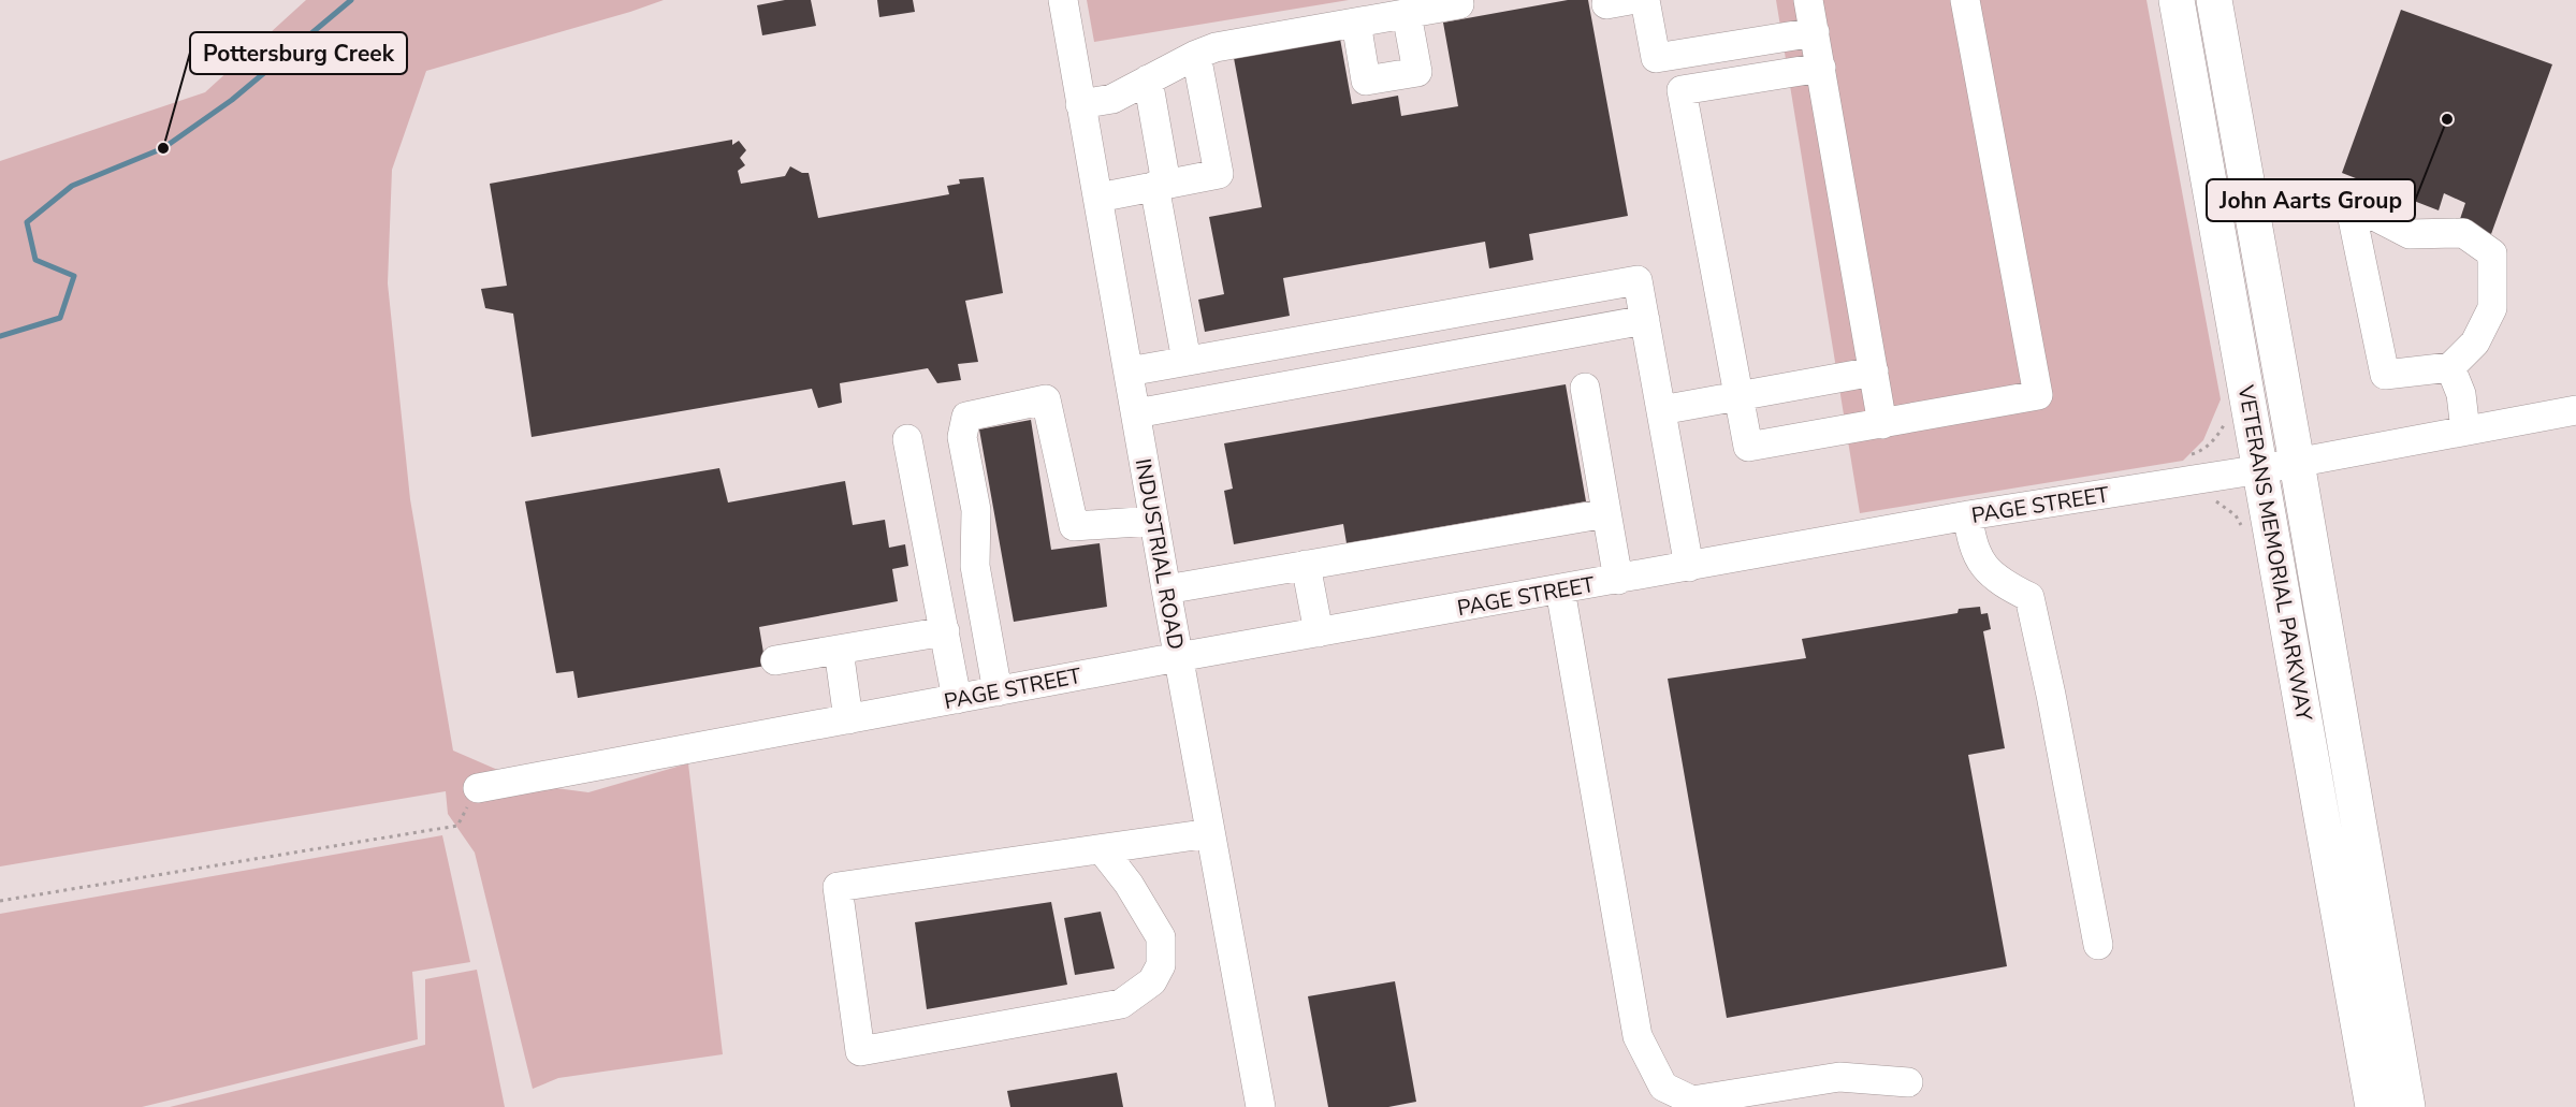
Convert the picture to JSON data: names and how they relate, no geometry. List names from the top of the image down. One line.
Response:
{"streets":{"highway":["VETERANS MEMORIAL PARKWAY"],"street":["PAGE STREET","INDUSTRIAL ROAD"]},"crossings":[["PAGE STREET","VETERANS MEMORIAL PARKWAY"],["PAGE STREET","INDUSTRIAL ROAD"]],"places":["John Aarts Group","Pottersburg Creek"]}
